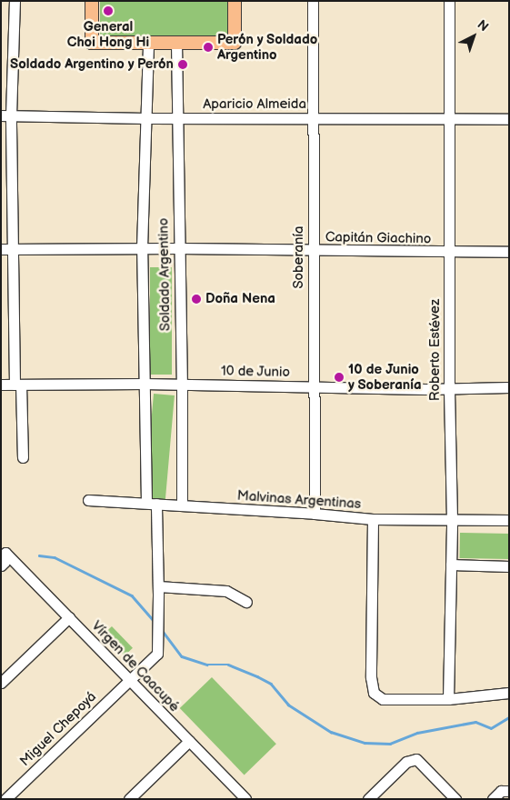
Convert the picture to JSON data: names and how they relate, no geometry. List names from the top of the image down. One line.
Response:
{"streets":{"street":["Aparicio Almeida","Capitán Giachino","Soberanía","Soldado Argentino","Roberto Estévez","10 de Junio","Malvinas Argentinas","Vírgen de Caacupé","Miguel Chepoyá"]},"crossings":[["Aparicio Almeida","Soberanía"],["Aparicio Almeida","Soldado Argentino"],["Aparicio Almeida","Roberto Estévez"],["Capitán Giachino","Soberanía"],["Capitán Giachino","Soldado Argentino"],["Capitán Giachino","Roberto Estévez"],["Soberanía","10 de Junio"],["Soberanía","Malvinas Argentinas"],["Soldado Argentino","10 de Junio"],["Soldado Argentino","Malvinas Argentinas"],["Soldado Argentino","Miguel Chepoyá"],["Roberto Estévez","10 de Junio"],["Roberto Estévez","Malvinas Argentinas"],["Vírgen de Caacupé","Miguel Chepoyá"]],"places":["General Choi Hong Hi","Perón y Soldado Argentino","Soldado Argentino y Perón","Doña Nena","10 de Junio y Soberanía"],"north":"top right"}
